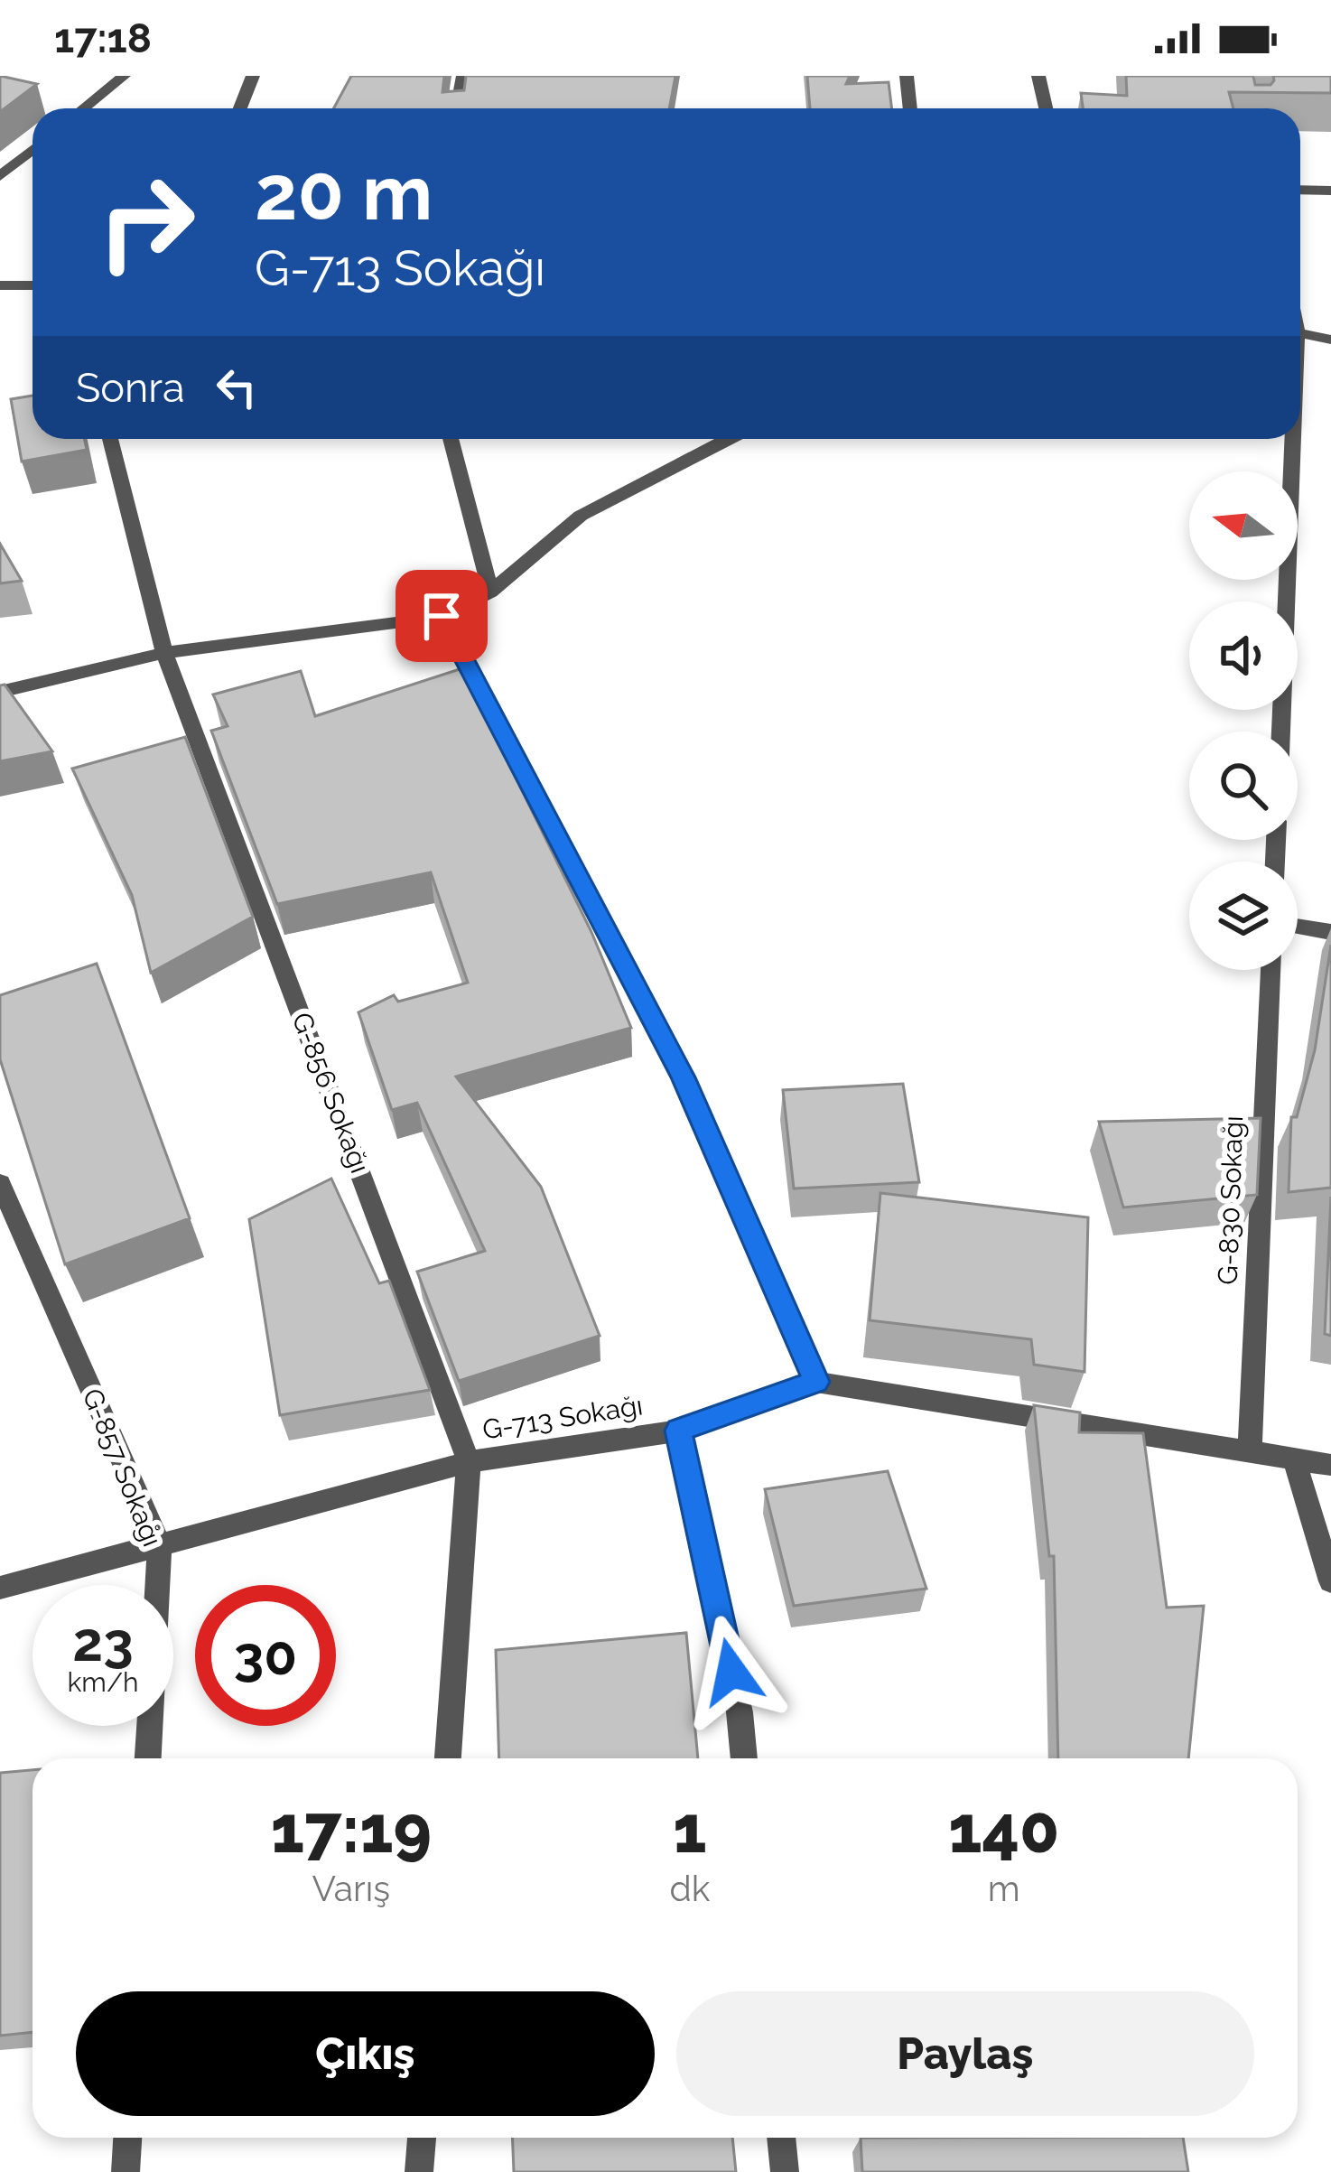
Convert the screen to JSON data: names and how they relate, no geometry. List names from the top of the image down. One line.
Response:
{"streets":{"street":["G-856 Sokağı","G-830 Sokağı","G-713 Sokağı","G-857 Sokağı"]},"crossings":[["G-856 Sokağı","G-713 Sokağı"],["G-830 Sokağı","G-713 Sokağı"],["G-713 Sokağı","G-857 Sokağı"]],"north":"left","page":{"status":"17:18","turn":["20 m","G-713 Sokağı"],"then":"Sonra","speed":"23 km/h","limit":"30","eta":["17:19","Varış","1","dk","140","m"],"buttons":["Çıkış","Paylaş"]}}
